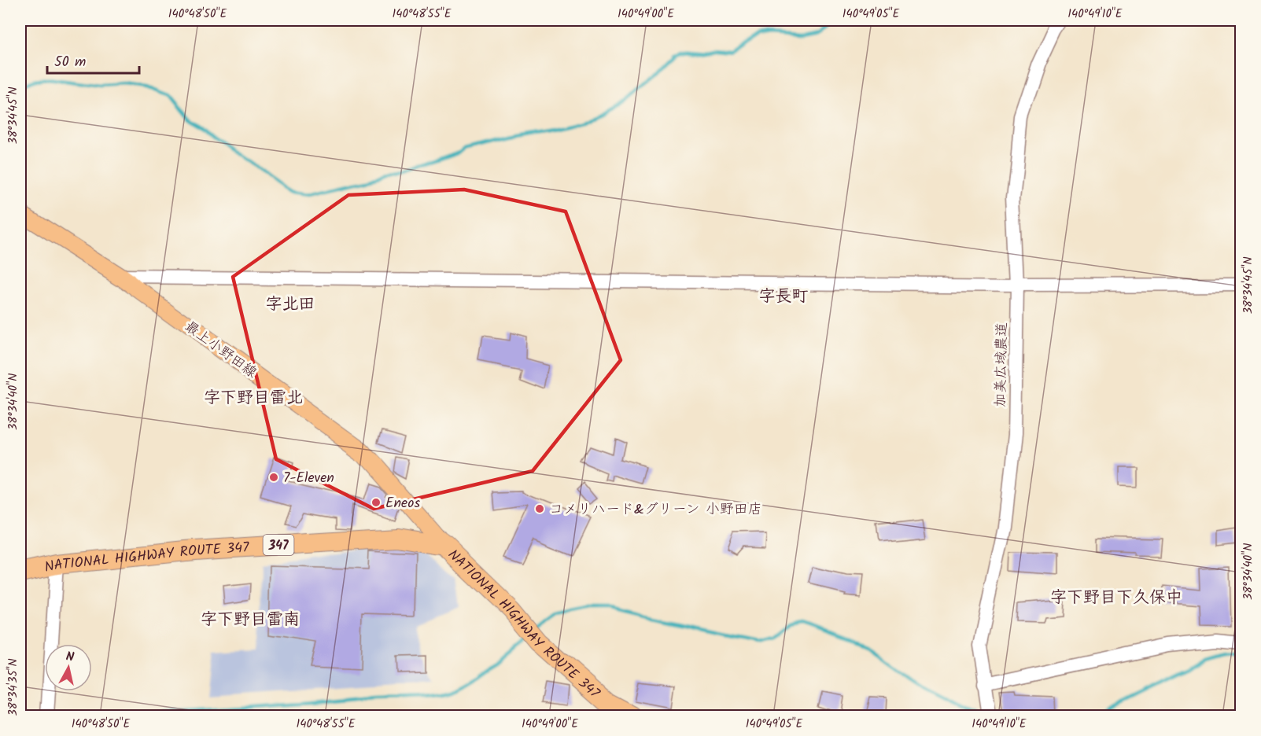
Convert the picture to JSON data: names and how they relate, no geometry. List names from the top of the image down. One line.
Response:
{"streets":{"highway":["347","NATIONAL HIGHWAY ROUTE 347"],"main road":["最上小野田線"],"street":["加美広域農道"]},"crossings":[["最上小野田線","NATIONAL HIGHWAY ROUTE 347"]],"districts":["字長町","字北田","字下野目雷北","字下野目下久保中","字下野目雷南"],"places":["7-Eleven","Eneos","コメリハード&グリーン 小野田店"],"scale_bar":"50 m","north":"top","coordinates":["140°48'50\"E","140°48'55\"E","140°49'00\"E","140°49'05\"E","140°49'10\"E","38°34'45\"N","38°34'40\"N","38°34'35\"N"]}
